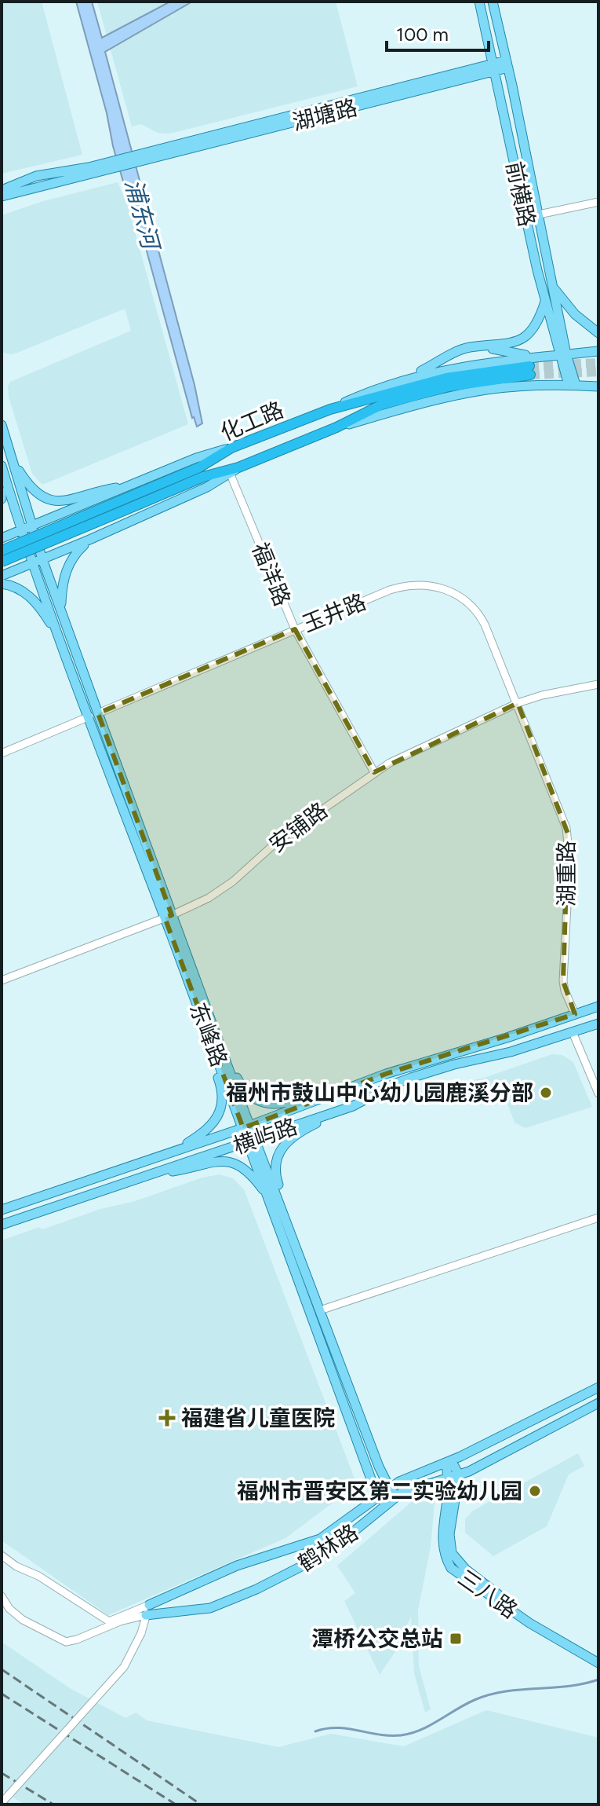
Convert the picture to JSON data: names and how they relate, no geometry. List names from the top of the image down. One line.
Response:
{"streets":{"highway":["化工路"],"main road":["湖塘路","前横路","东峰路","横屿路","鹤林路","三八路"],"street":["福洋路","玉井路","安铺路","湖重路"]},"crossings":[["湖塘路","前横路"],["前横路","化工路"],["化工路","福洋路"],["福洋路","玉井路"],["福洋路","安铺路"],["玉井路","安铺路"],["玉井路","湖重路"],["玉井路","东峰路"],["安铺路","湖重路"],["安铺路","东峰路"],["湖重路","横屿路"],["东峰路","横屿路"],["东峰路","鹤林路"],["鹤林路","三八路"]],"water":["浦东河"],"places":{"other":["福州市鼓山中心幼儿园鹿溪分部","福州市晋安区第二实验幼儿园"],"health":["福建省儿童医院"],"transit":["潭桥公交总站"]},"scale_bar":"100 m"}
